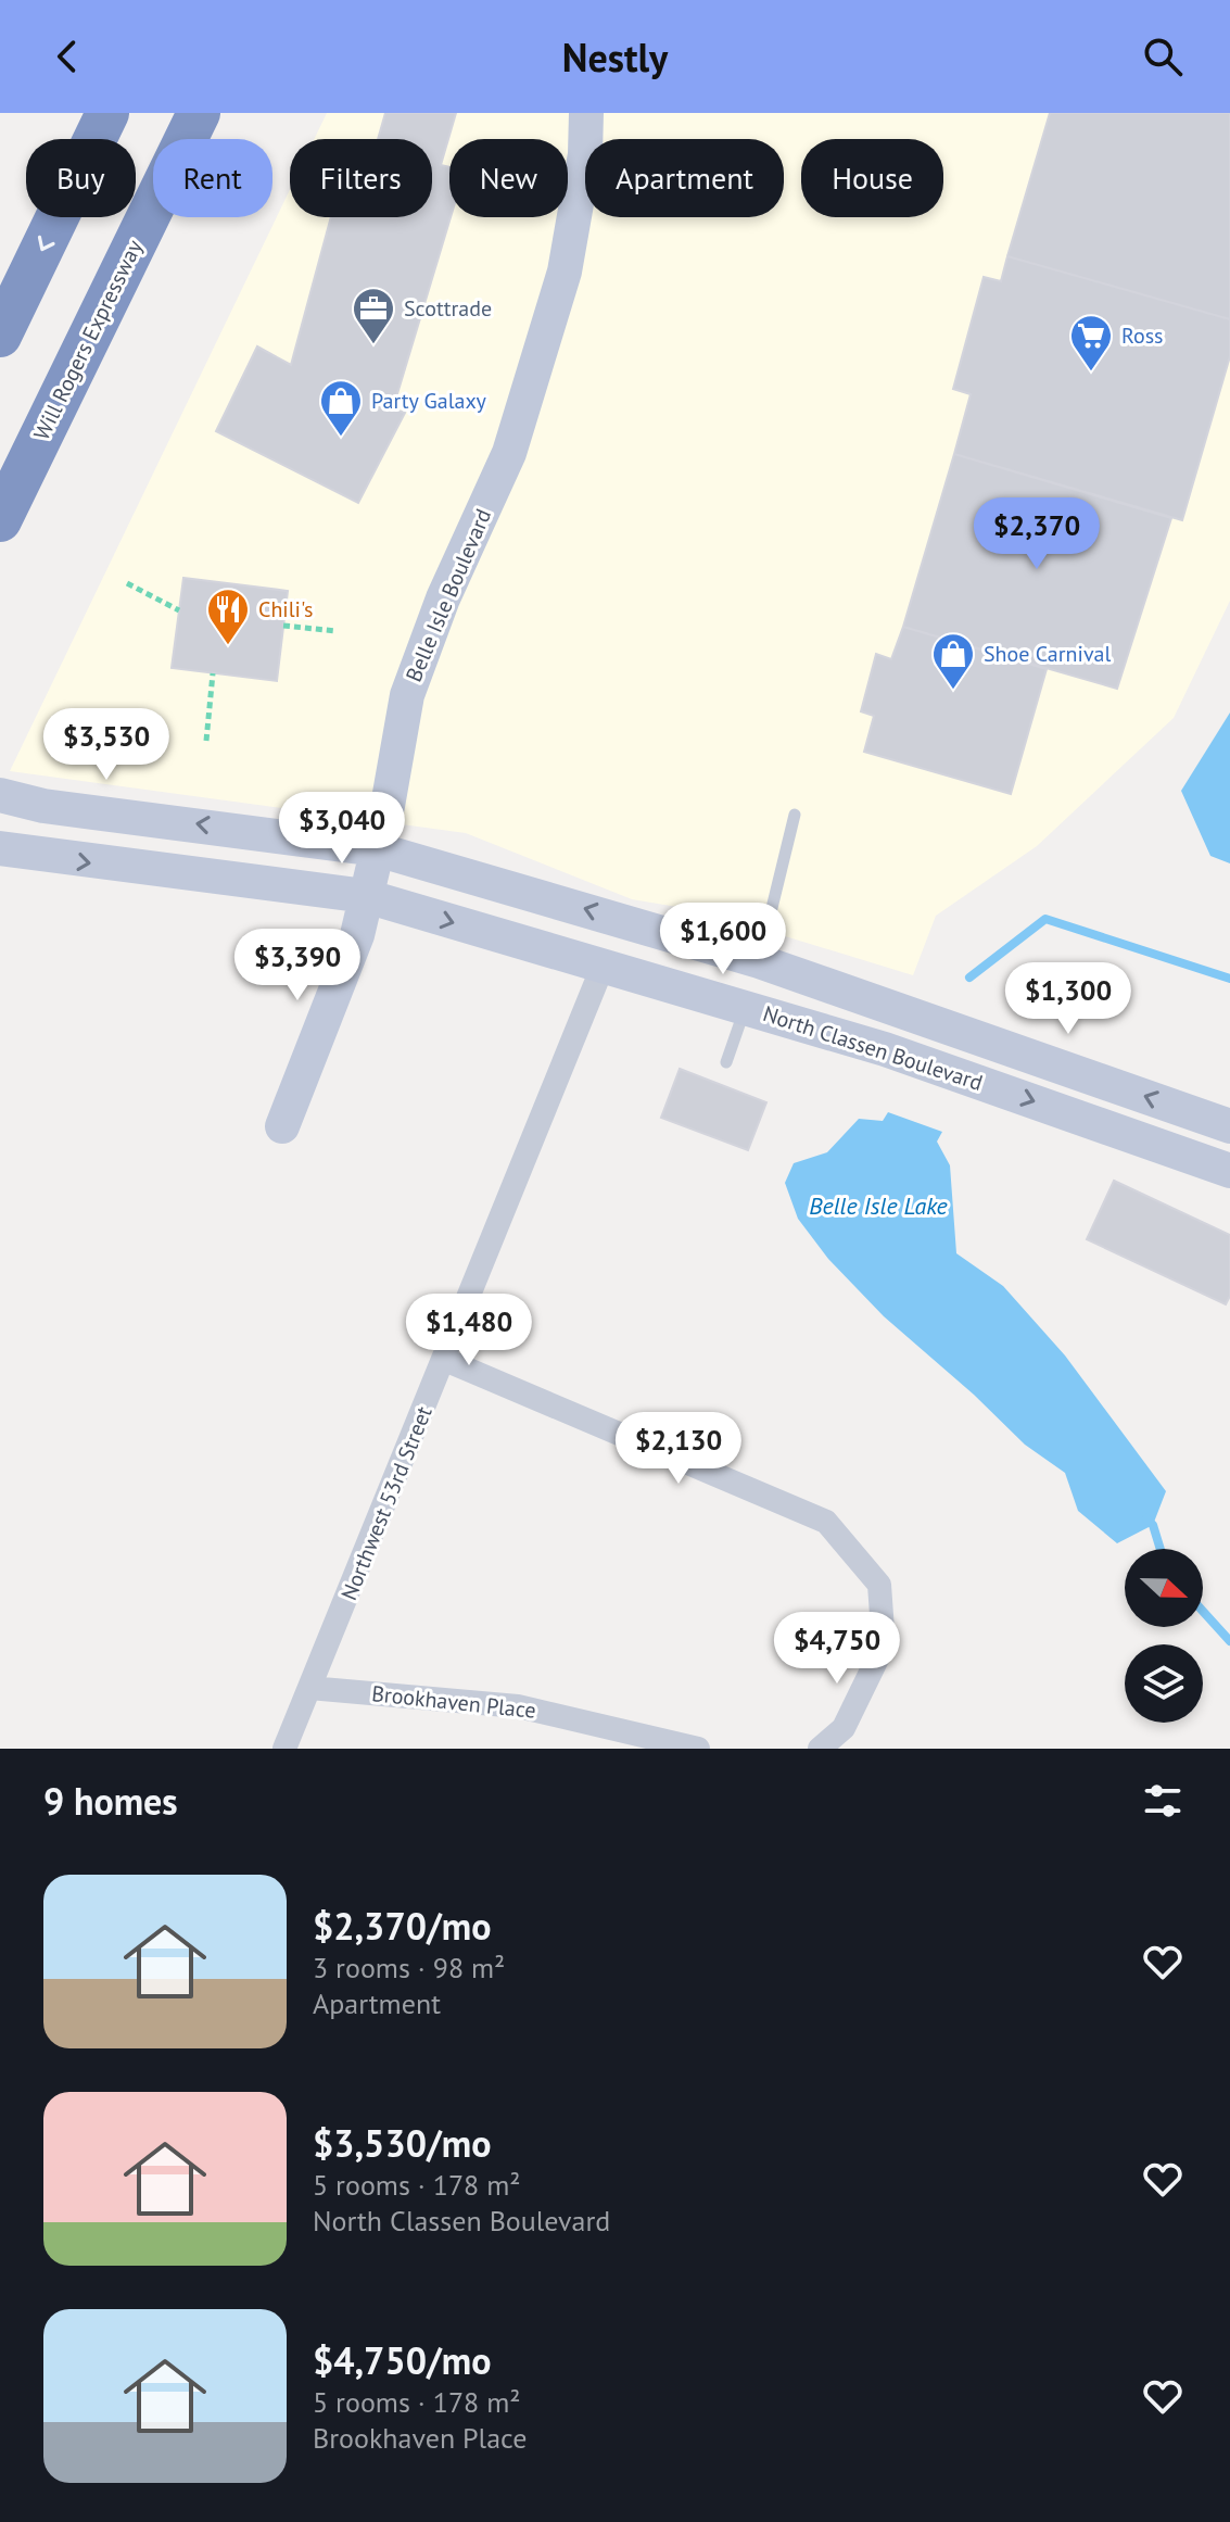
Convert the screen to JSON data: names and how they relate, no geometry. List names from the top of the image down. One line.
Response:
{"streets":{"highway":["Will Rogers Expressway"],"main road":["Belle Isle Boulevard","North Classen Boulevard"],"street":["Northwest 53rd Street","Brookhaven Place"]},"crossings":[["Belle Isle Boulevard","North Classen Boulevard"],["North Classen Boulevard","Northwest 53rd Street"],["Northwest 53rd Street","Brookhaven Place"]],"water":["Belle Isle Lake"],"places":{"office":["Scottrade"],"supermarket":["Ross"],"shop":["Party Galaxy","Shoe Carnival"],"restaurant":["Chili's"]},"north":"right","page":{"header":"Nestly","chip":["Buy","Rent","Filters","New","Apartment","House"],"price":["$2,370","$3,530","$3,040","$1,600","$3,390","$1,300","$1,480","$2,130","$4,750"],"heading":"9 homes","list":[{"name":"$2,370/mo","note":"3 rooms · 98 m² · Apartment"},{"name":"$3,530/mo","note":"5 rooms · 178 m² · North Classen Boulevard"},{"name":"$4,750/mo","note":"5 rooms · 178 m² · Brookhaven Place"}]}}
